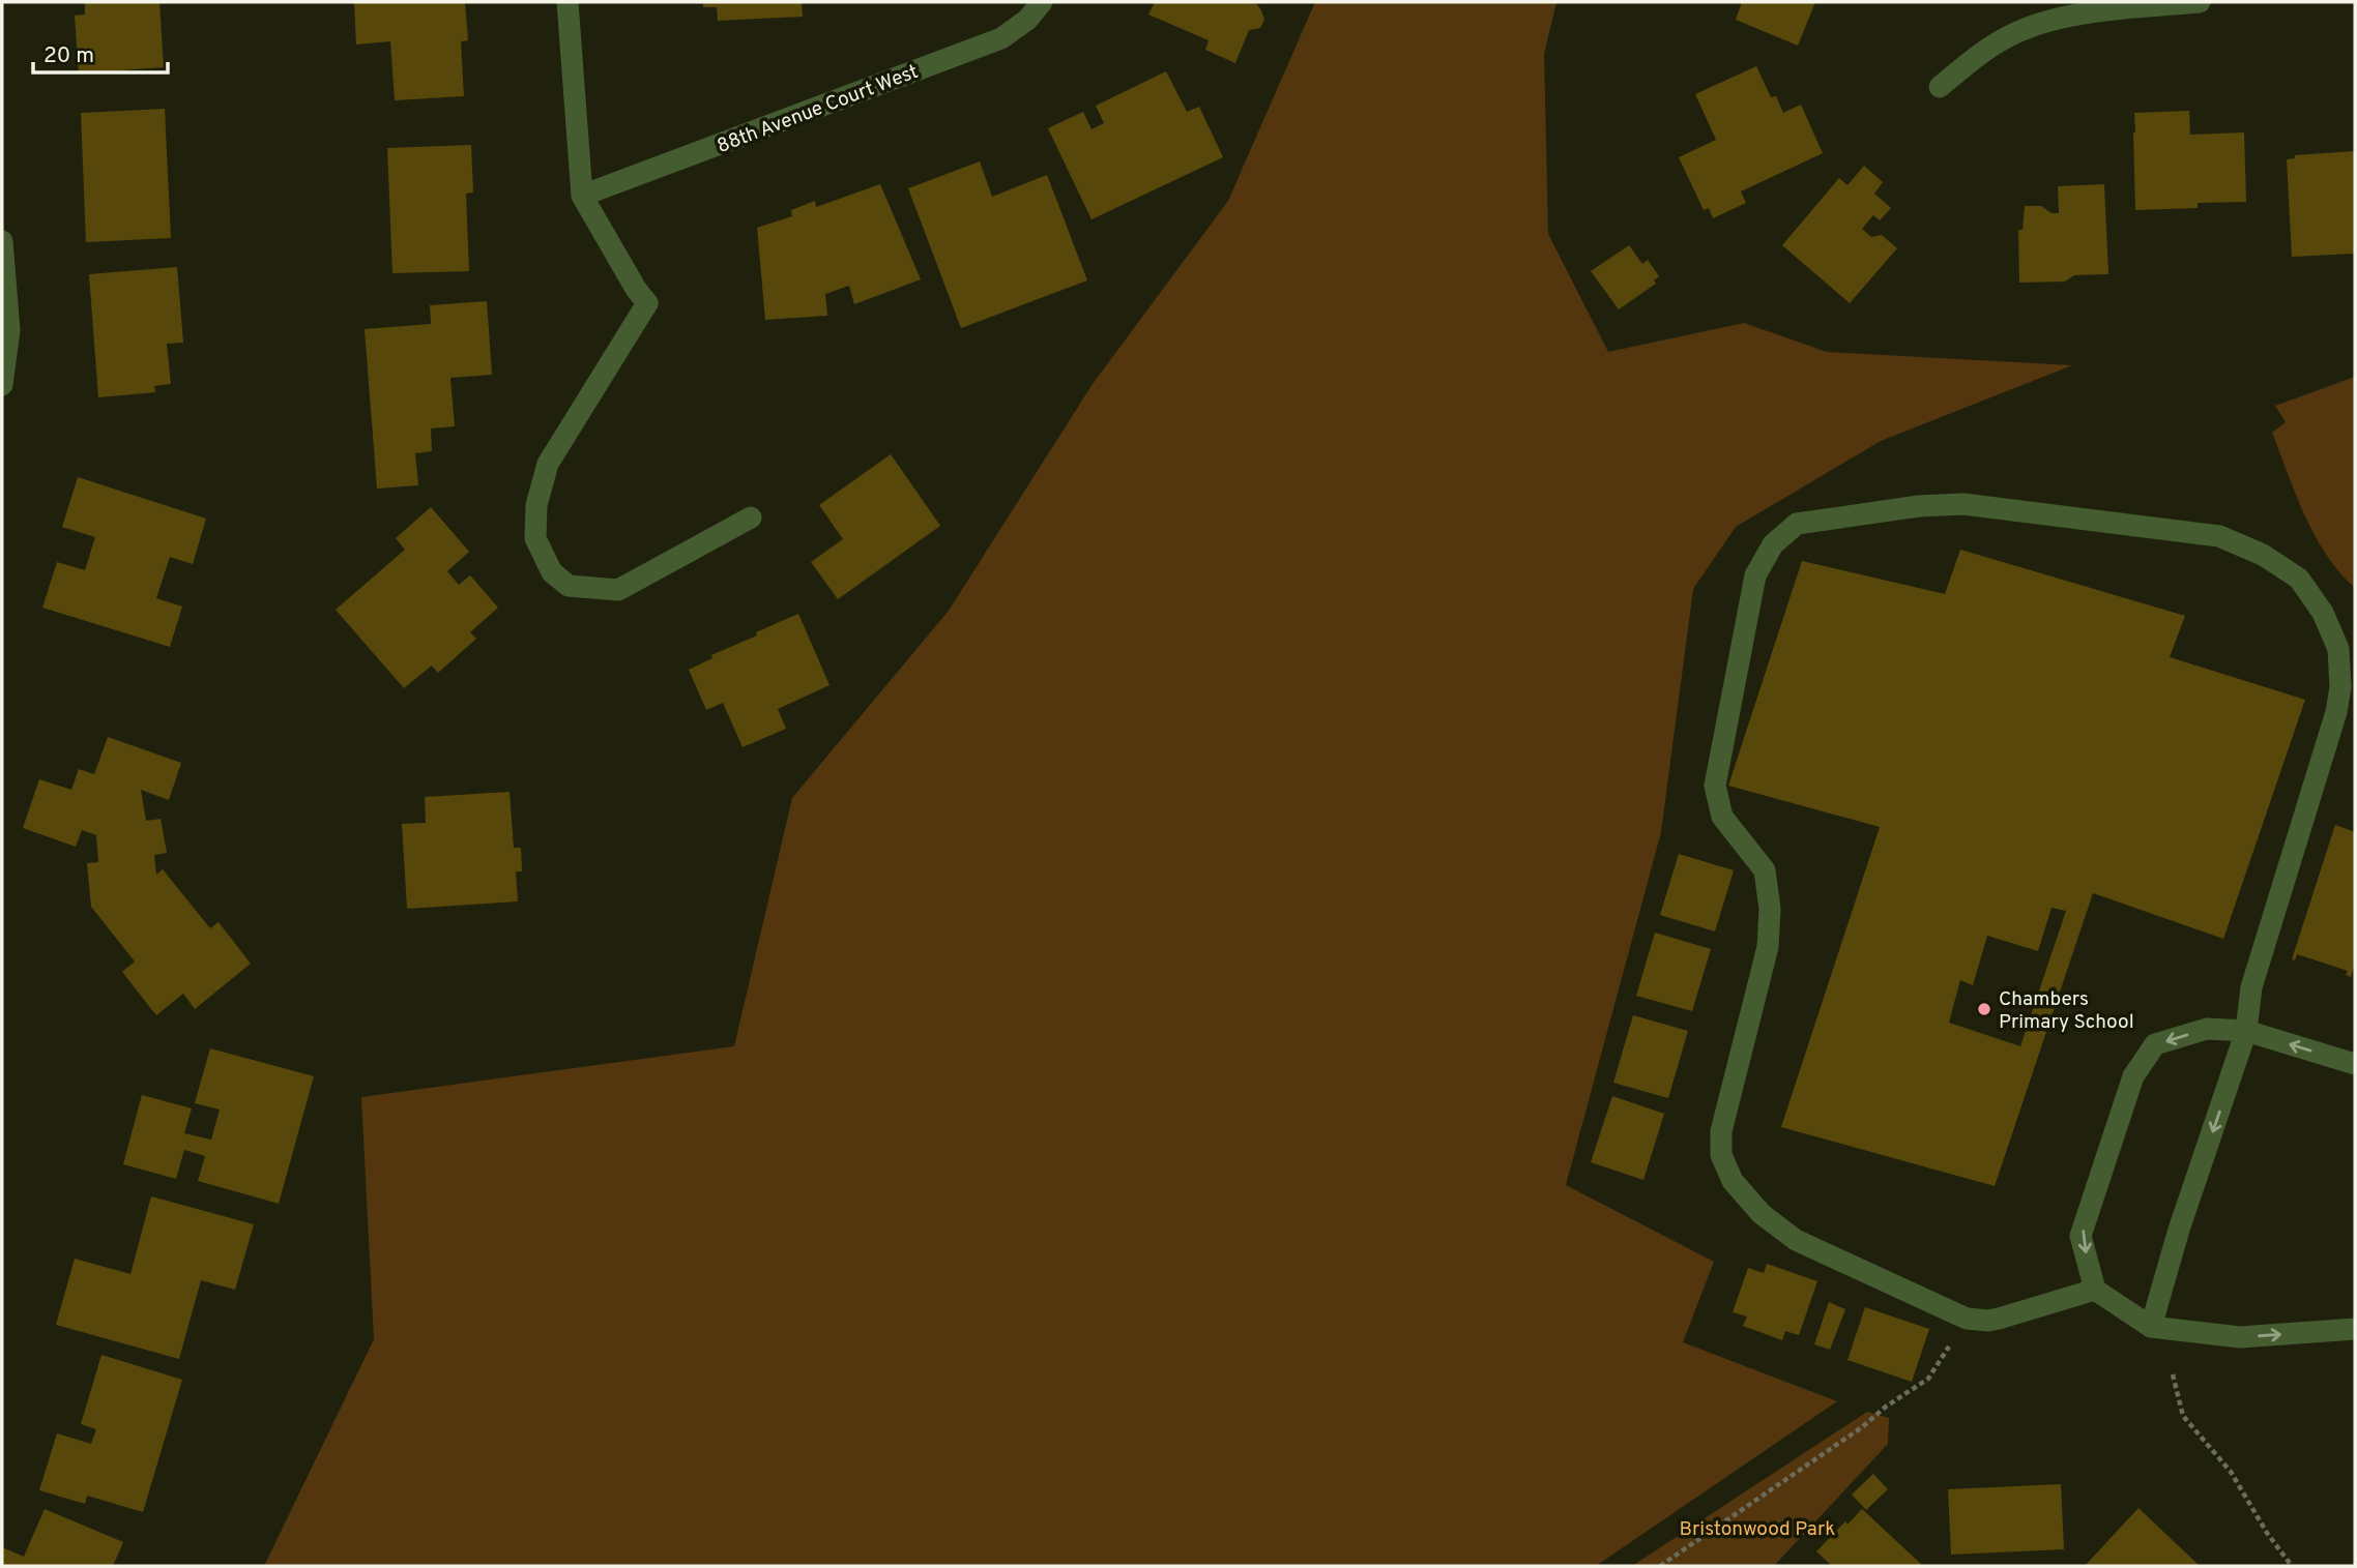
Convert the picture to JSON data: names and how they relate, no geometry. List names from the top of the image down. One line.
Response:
{"streets":{"street":["88th Avenue Court West"]},"parks":["Bristonwood Park"],"places":["Chambers Primary School"],"scale_bar":"20 m"}
